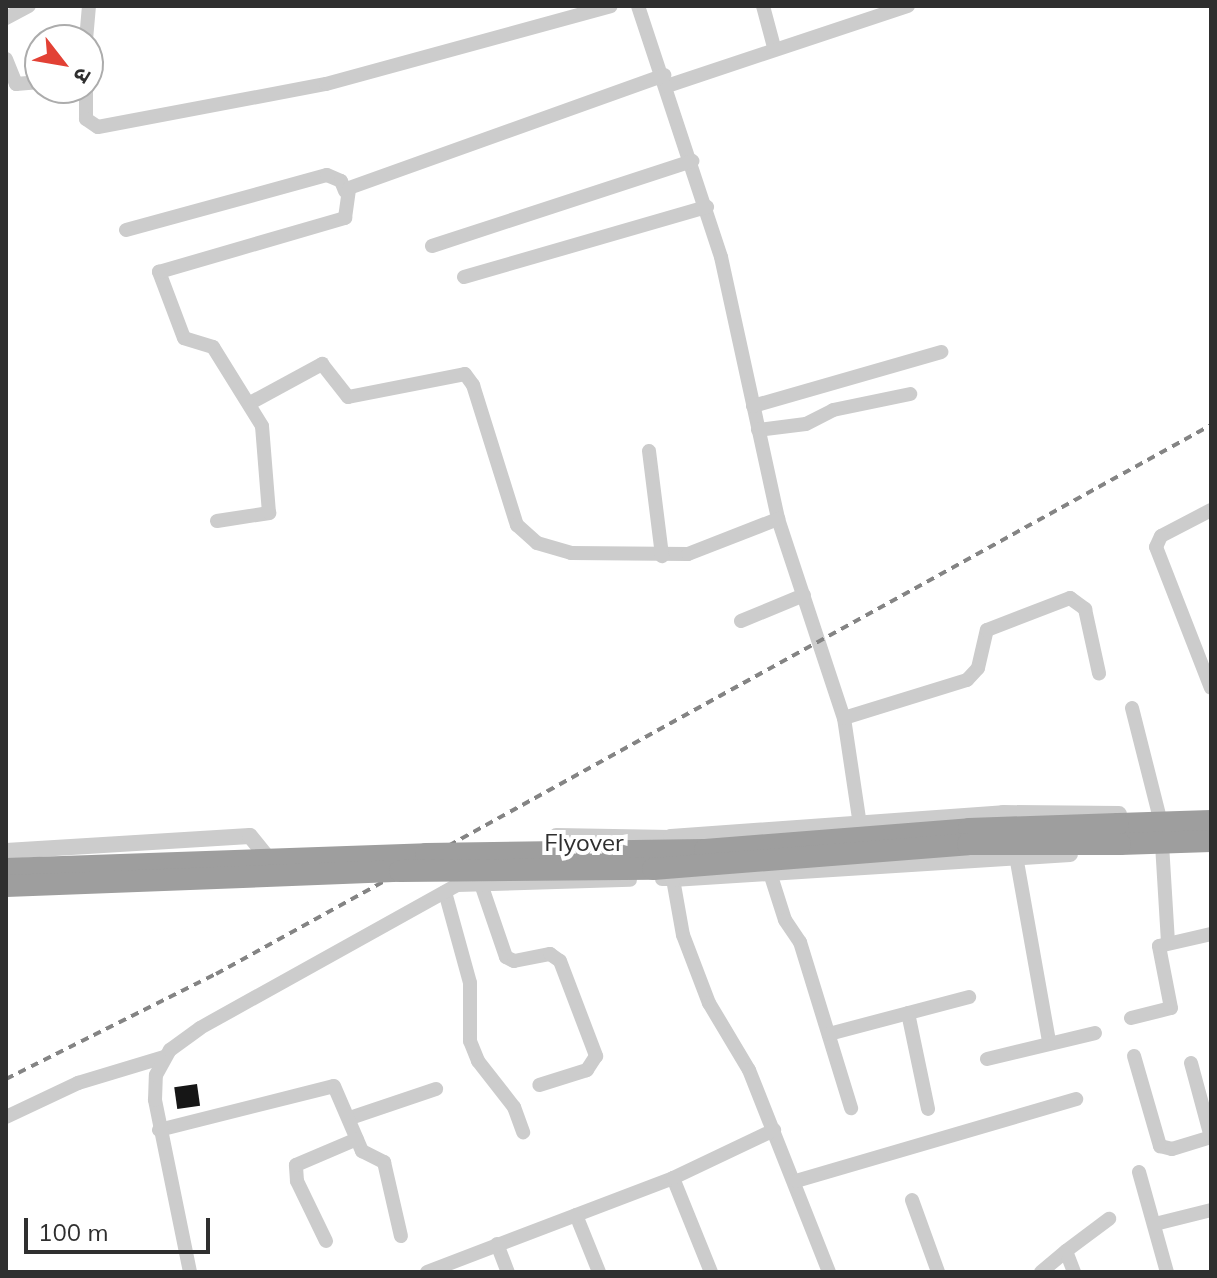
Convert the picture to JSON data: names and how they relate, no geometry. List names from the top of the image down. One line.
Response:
{"streets":{"highway":["Flyover"]},"scale_bar":"100 m","north":"bottom right"}
